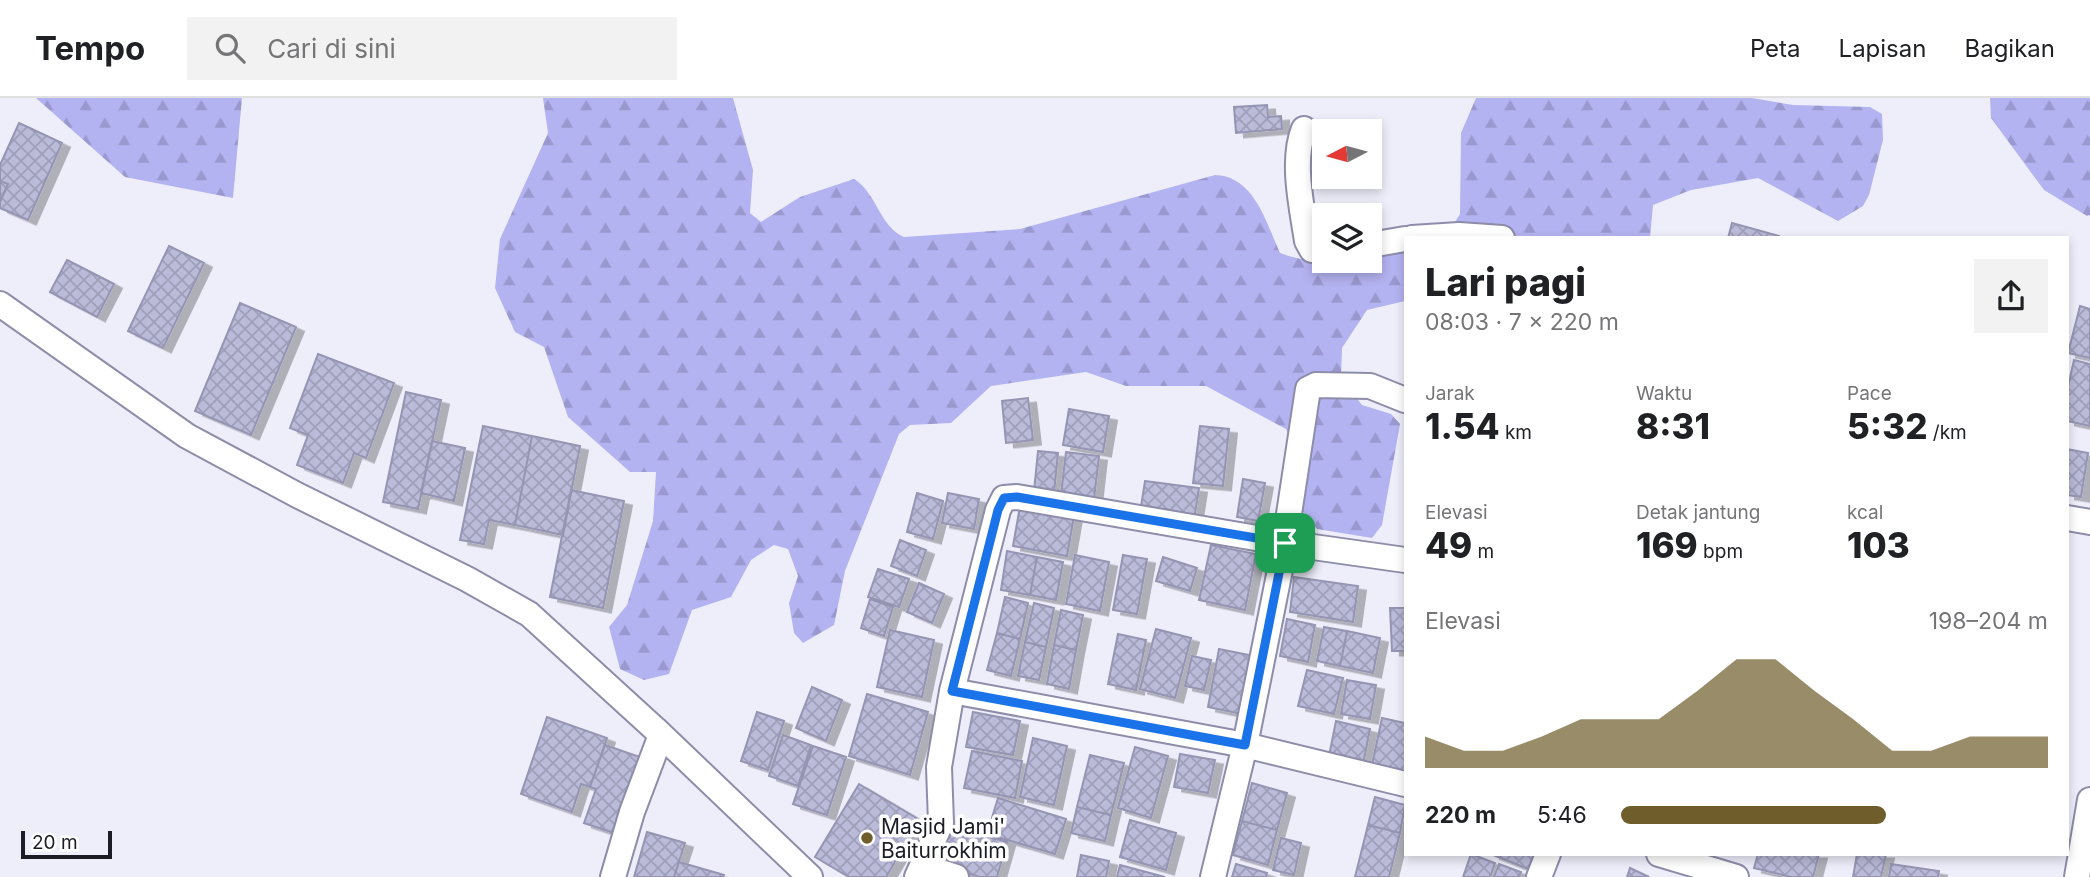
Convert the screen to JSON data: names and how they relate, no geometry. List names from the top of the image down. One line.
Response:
{"places":["Masjid Jami' Baiturrokhim"],"scale_bar":"20 m","north":"left","page":{"header":"Tempo","search":"Cari di sini","nav":["Peta","Lapisan","Bagikan"],"heading":["Lari pagi","08:03 · 7 × 220 m"],"stats":[["Jarak","1.54 km"],["Waktu","8:31"],["Pace","5:32 /km"],["Elevasi","49 m"],["Detak jantung","169 bpm"],["kcal","103"]],"chart":["Elevasi","198–204 m"],"list":[{"name":"220 m","note":"5:46"}],"scale":"20 m"}}
